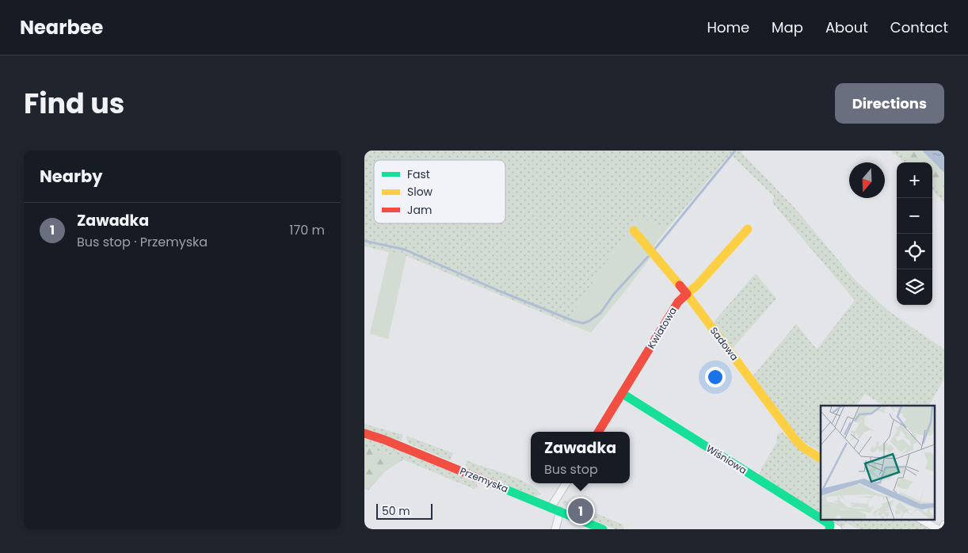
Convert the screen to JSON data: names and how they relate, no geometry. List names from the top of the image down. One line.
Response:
{"streets":{"street":["Kwiatowa","Sadowa","Wiśniowa","Przemyska"]},"crossings":[["Kwiatowa","Sadowa"],["Kwiatowa","Wiśniowa"]],"legend":["Fast","Slow","Jam"],"scale_bar":"50 m","north":"bottom","page":{"header":"Nearbee","nav":["Home","Map","About","Contact"],"title":"Find us","buttons":"Directions","heading":"Nearby","map_buttons":["+","−"],"list":[{"mark":"1","name":"Zawadka","note":"Bus stop · Przemyska","value":"170 m"}],"popup":["Zawadka","Bus stop"],"pins":"1","scale":"50 m"}}
